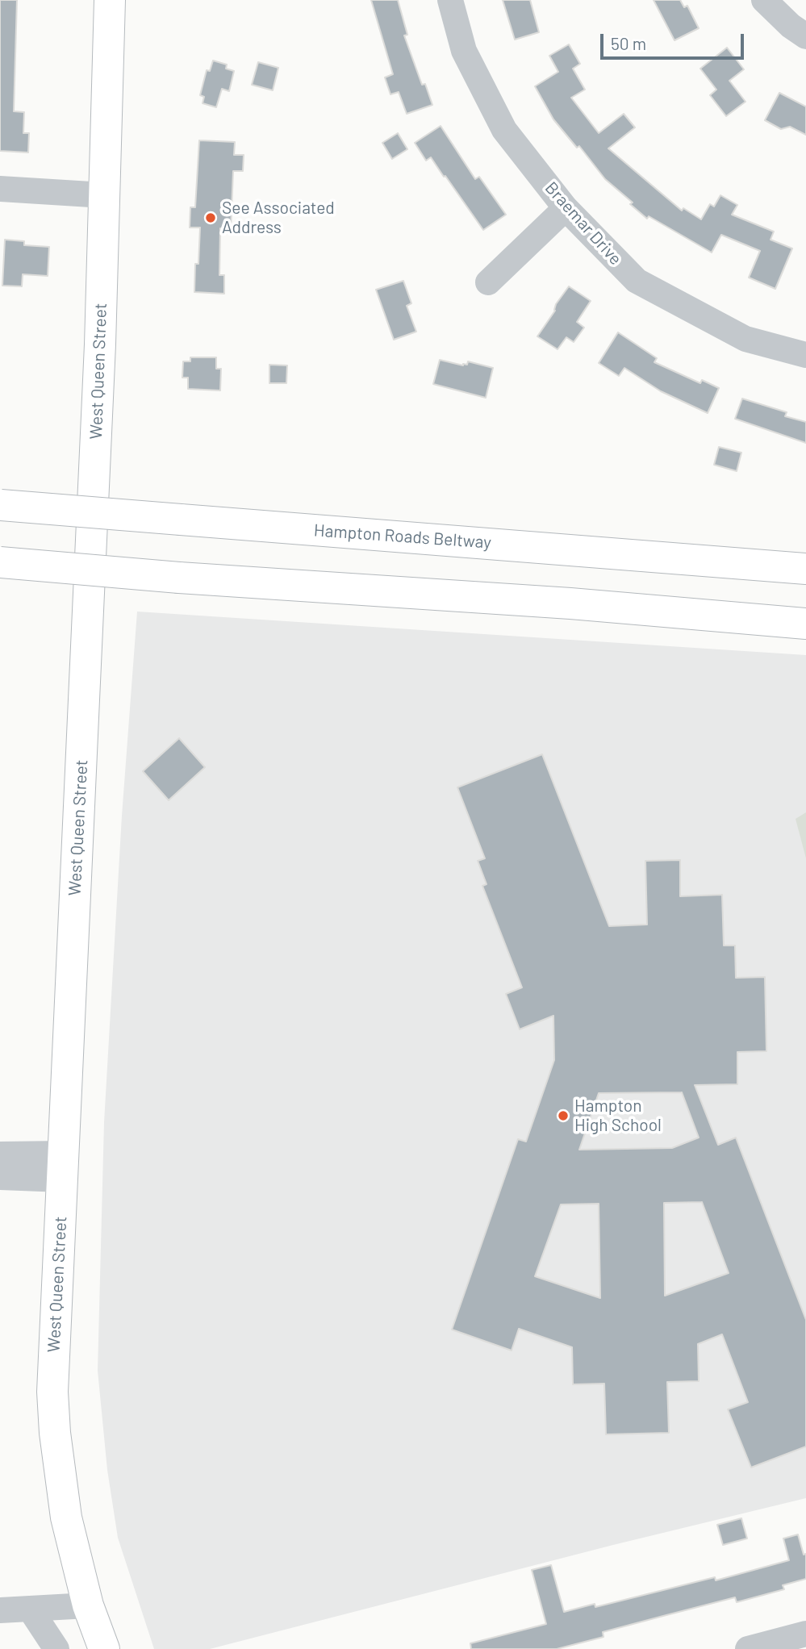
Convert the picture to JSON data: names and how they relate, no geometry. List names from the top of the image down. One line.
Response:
{"streets":{"main road":["West Queen Street","Hampton Roads Beltway"],"street":["Braemar Drive"]},"places":["See Associated Address","Hampton High School"],"scale_bar":"50 m"}
